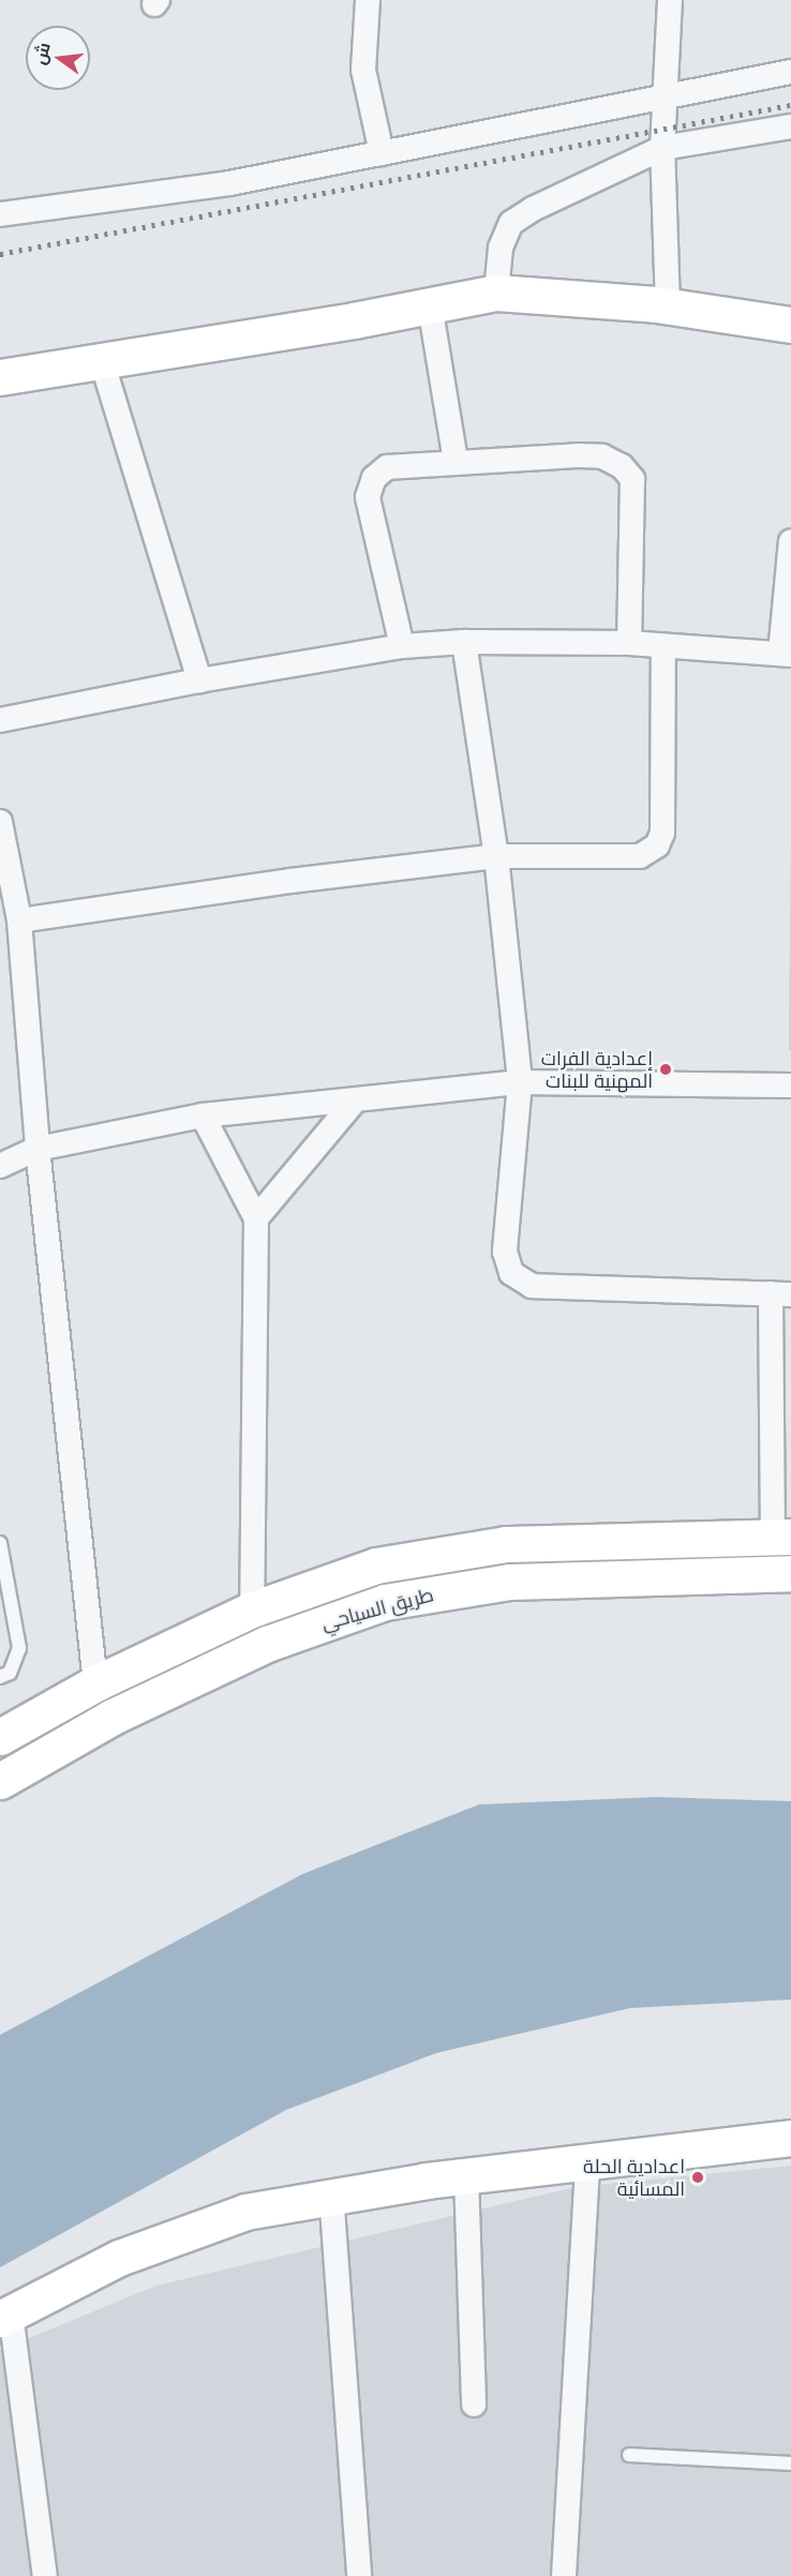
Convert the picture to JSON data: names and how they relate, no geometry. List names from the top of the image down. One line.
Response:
{"streets":{"main road":["طريق السياحي"]},"places":["إعدادية الفرات المهنية للبنات","اعدادية الحلة المسائية"],"north":"left"}
